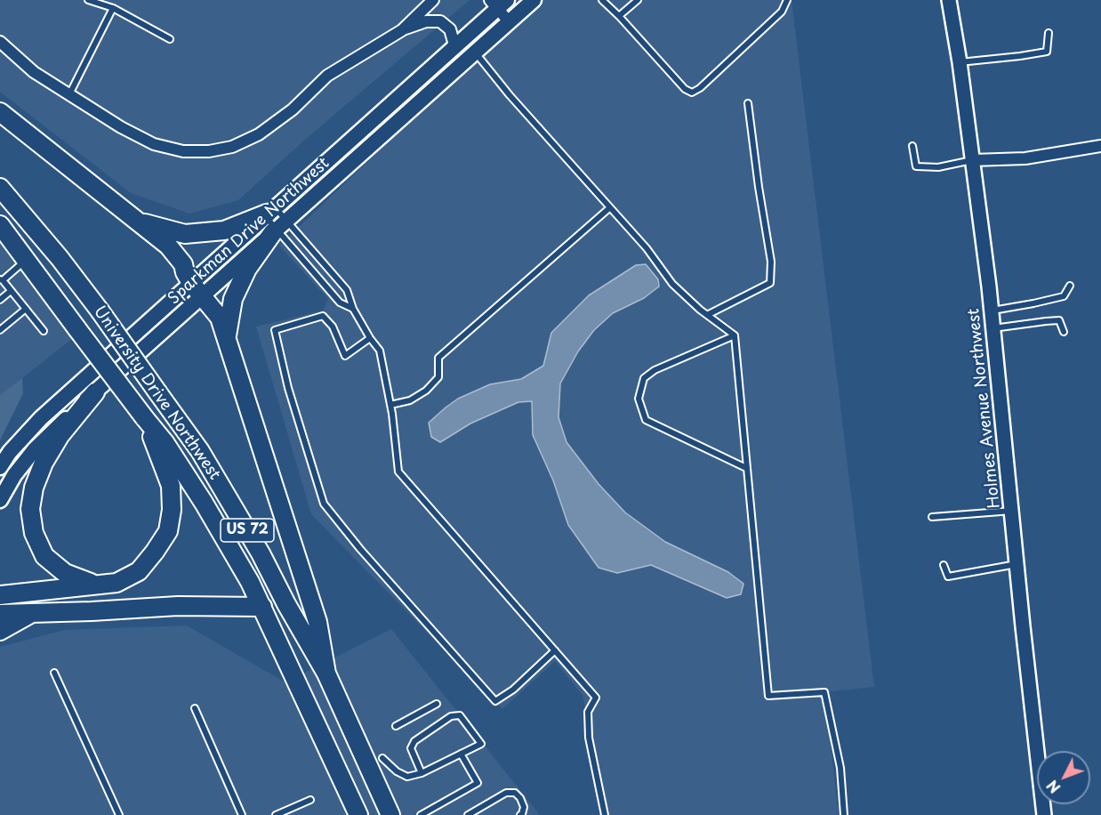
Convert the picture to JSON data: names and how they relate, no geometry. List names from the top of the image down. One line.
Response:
{"streets":{"highway":["University Drive Northwest","US 72"],"main road":["Sparkman Drive Northwest"],"street":["Holmes Avenue Northwest"]},"crossings":[["University Drive Northwest","US 72"]],"north":"bottom left"}
